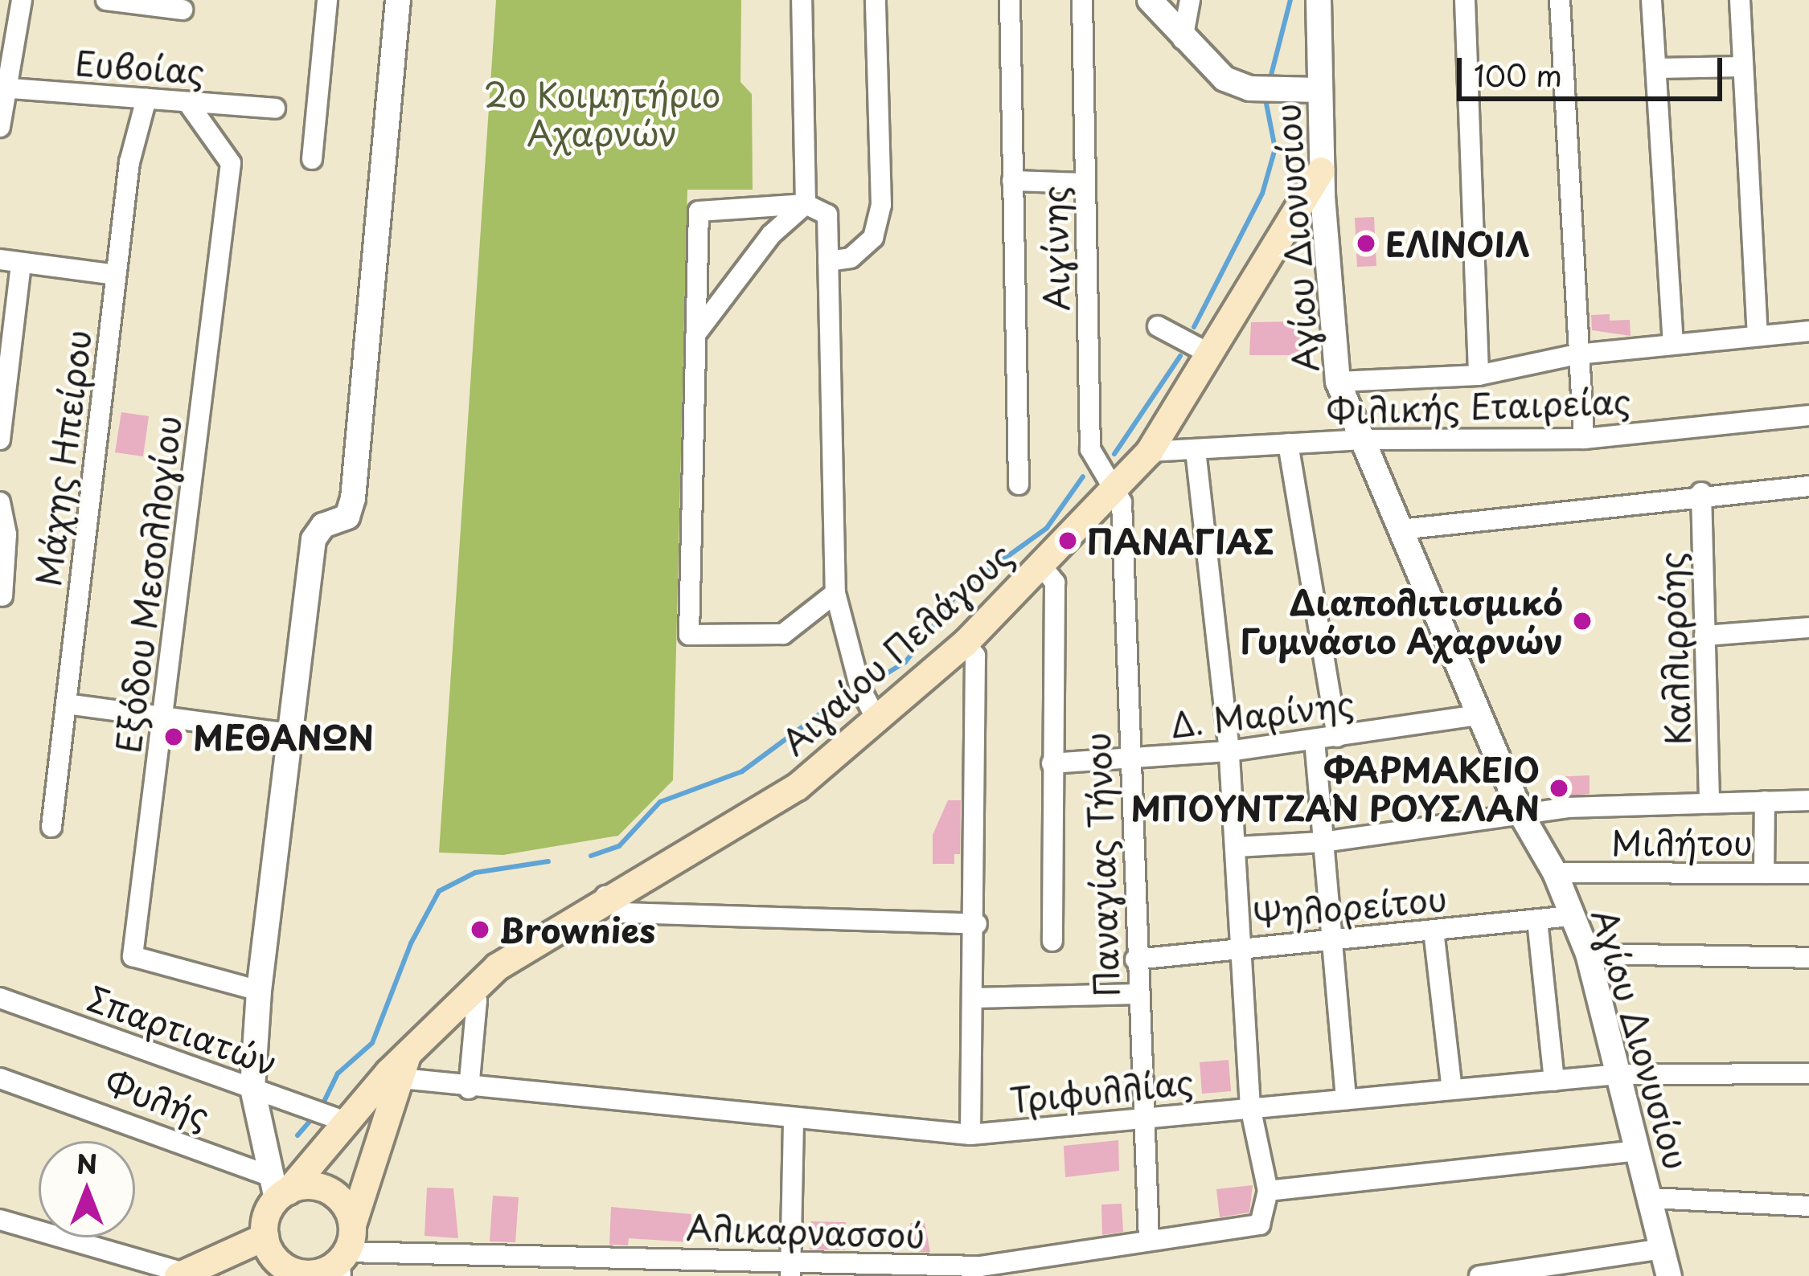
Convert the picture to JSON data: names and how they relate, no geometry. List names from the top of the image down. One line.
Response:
{"streets":{"main road":["Αιγαίου Πελάγους"],"street":["Ευβοίας","Αγίου Διονυσίου","Αιγίνης","Φιλικής Εταιρείας","Μάχης Ηπείρου","Εξόδου Μεσολλογίου","Καλλιρρόης","Δ. Μαρίνης","Μιλήτου","Παναγίας Τήνου","Ψηλορείτου","Σπαρτιατών","Τριφυλλίας","Φυλής","Αλικαρνασσού"]},"crossings":[["Ευβοίας","Μάχης Ηπείρου"],["Ευβοίας","Εξόδου Μεσολλογίου"],["Αγίου Διονυσίου","Φιλικής Εταιρείας"],["Αγίου Διονυσίου","Αιγαίου Πελάγους"],["Αγίου Διονυσίου","Δ. Μαρίνης"],["Αγίου Διονυσίου","Μιλήτου"],["Αγίου Διονυσίου","Ψηλορείτου"],["Αγίου Διονυσίου","Τριφυλλίας"],["Αιγίνης","Αιγαίου Πελάγους"],["Αιγίνης","Παναγίας Τήνου"],["Φιλικής Εταιρείας","Αιγαίου Πελάγους"],["Αιγαίου Πελάγους","Παναγίας Τήνου"],["Αιγαίου Πελάγους","Σπαρτιατών"],["Αιγαίου Πελάγους","Τριφυλλίας"],["Αιγαίου Πελάγους","Φυλής"],["Αιγαίου Πελάγους","Αλικαρνασσού"],["Δ. Μαρίνης","Παναγίας Τήνου"],["Παναγίας Τήνου","Ψηλορείτου"],["Παναγίας Τήνου","Τριφυλλίας"],["Παναγίας Τήνου","Αλικαρνασσού"],["Φυλής","Αλικαρνασσού"]],"parks":["2ο Κοιμητήριο Αχαρνών"],"places":["ΕΛΙΝΟΙΛ","ΠΑΝΑΓΙΑΣ","Διαπολιτισμικό Γυμνάσιο Αχαρνών","ΜΕΘΑΝΩΝ","ΦΑΡΜΑΚΕΙΟ ΜΠΟΥΝΤΖΑΝ ΡΟΥΣΛΑΝ","Brownies"],"scale_bar":"100 m","north":"top"}
